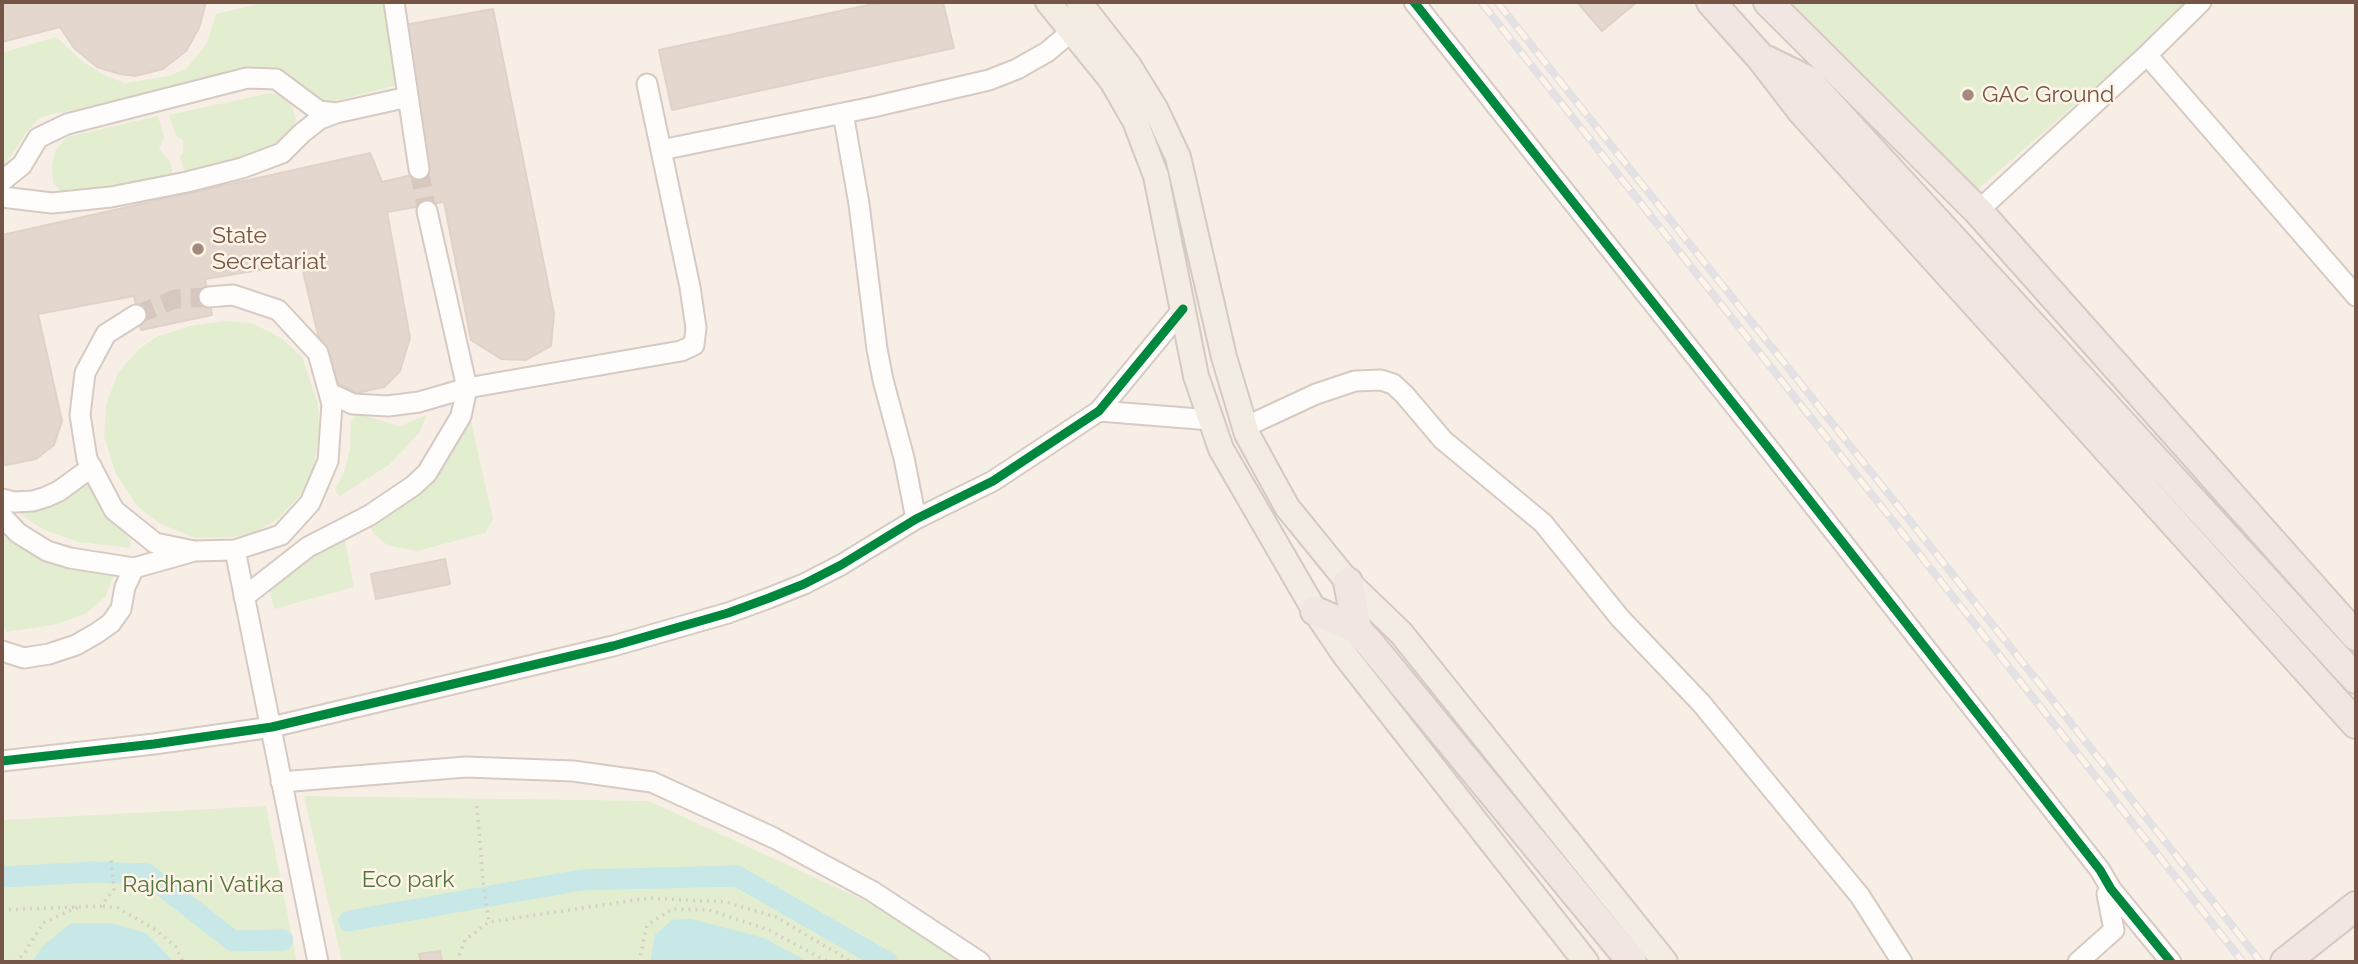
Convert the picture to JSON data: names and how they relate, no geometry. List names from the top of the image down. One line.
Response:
{"parks":["Eco park","Rajdhani Vatika"],"places":["GAC Ground","State Secretariat"]}
